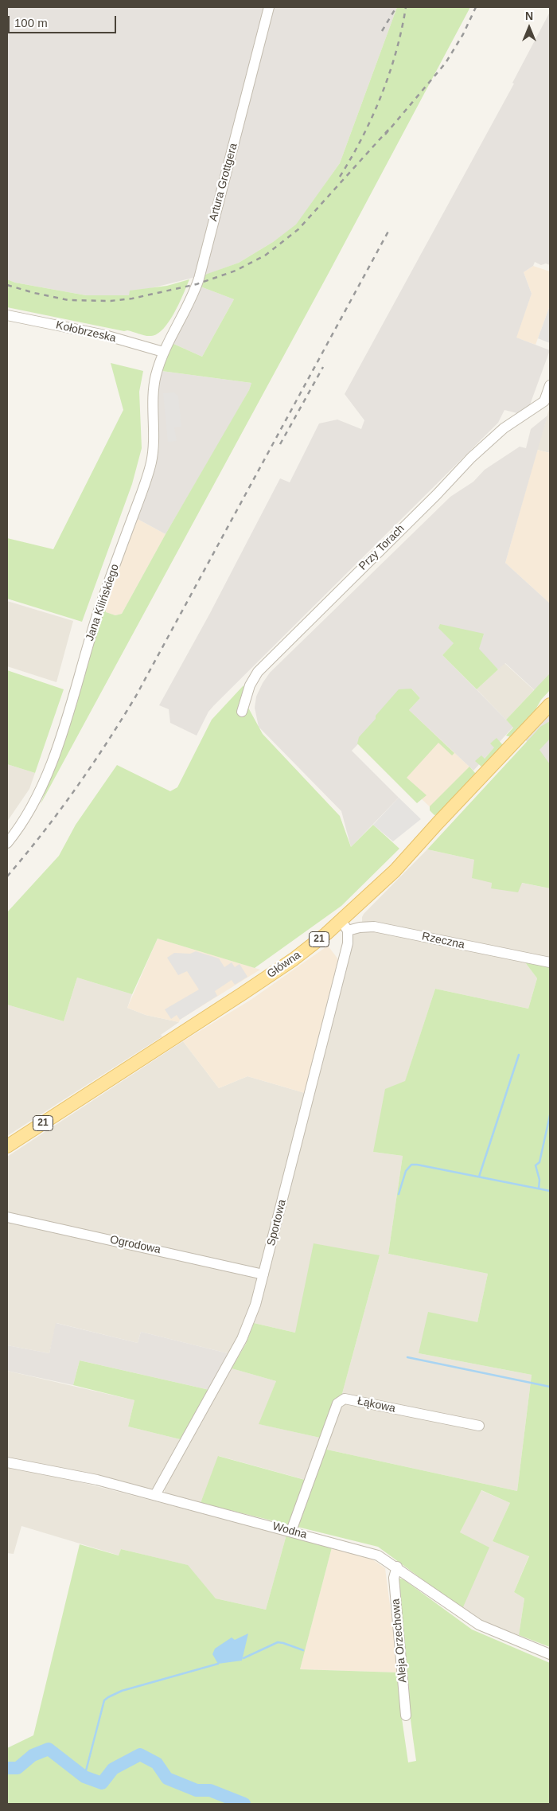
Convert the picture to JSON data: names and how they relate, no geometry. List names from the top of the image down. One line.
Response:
{"streets":{"main road":["21","Główna"],"street":["Artura Grottgera","Kołobrzeska","Przy Torach","Jana Kilińskiego","Rzeczna","Sportowa","Ogrodowa","Łąkowa","Wodna","Aleja Orzechowa"]},"crossings":[["Artura Grottgera","Kołobrzeska"],["Artura Grottgera","Jana Kilińskiego"],["Kołobrzeska","Jana Kilińskiego"],["Rzeczna","Główna"],["Rzeczna","Sportowa"],["Główna","Sportowa"],["Sportowa","Ogrodowa"],["Sportowa","Wodna"],["Łąkowa","Wodna"],["Wodna","Aleja Orzechowa"]],"scale_bar":"100 m","north":"top"}
